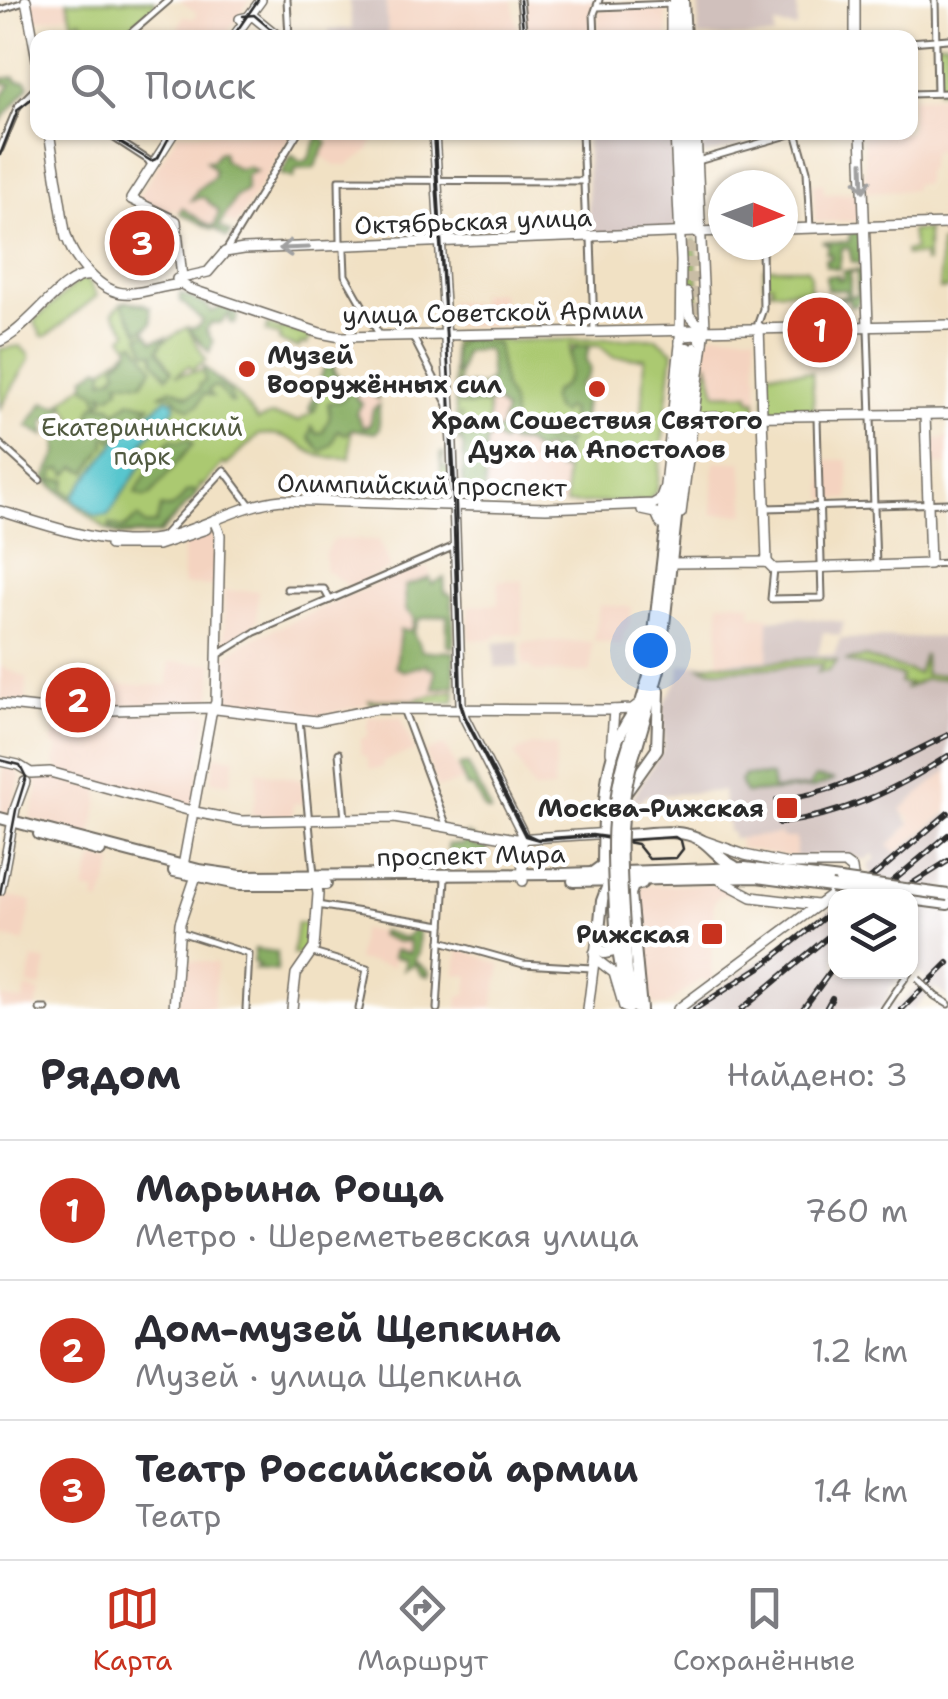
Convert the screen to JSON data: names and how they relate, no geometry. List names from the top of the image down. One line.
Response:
{"streets":{"main road":["проспект Мира"],"street":["Октябрьская улица","улица Советской Армии","Олимпийский проспект"]},"parks":["Екатерининский парк"],"places":{"other":["Музей Вооружённых сил","Храм Сошествия Святого Духа на Апостолов"],"transit":["Москва-Рижская","Рижская"]},"north":"right","page":{"search":"Поиск","pins":["3","1","2"],"heading":["Рядом","Найдено: 3"],"list":[{"mark":"1","name":"Марьина Роща","note":"Метро · Шереметьевская улица","value":"760 m"},{"mark":"2","name":"Дом-музей Щепкина","note":"Музей · улица Щепкина","value":"1.2 km"},{"mark":"3","name":"Театр Российской армии","note":"Театр","value":"1.4 km"}],"nav":["Карта","Маршрут","Сохранённые"]}}
